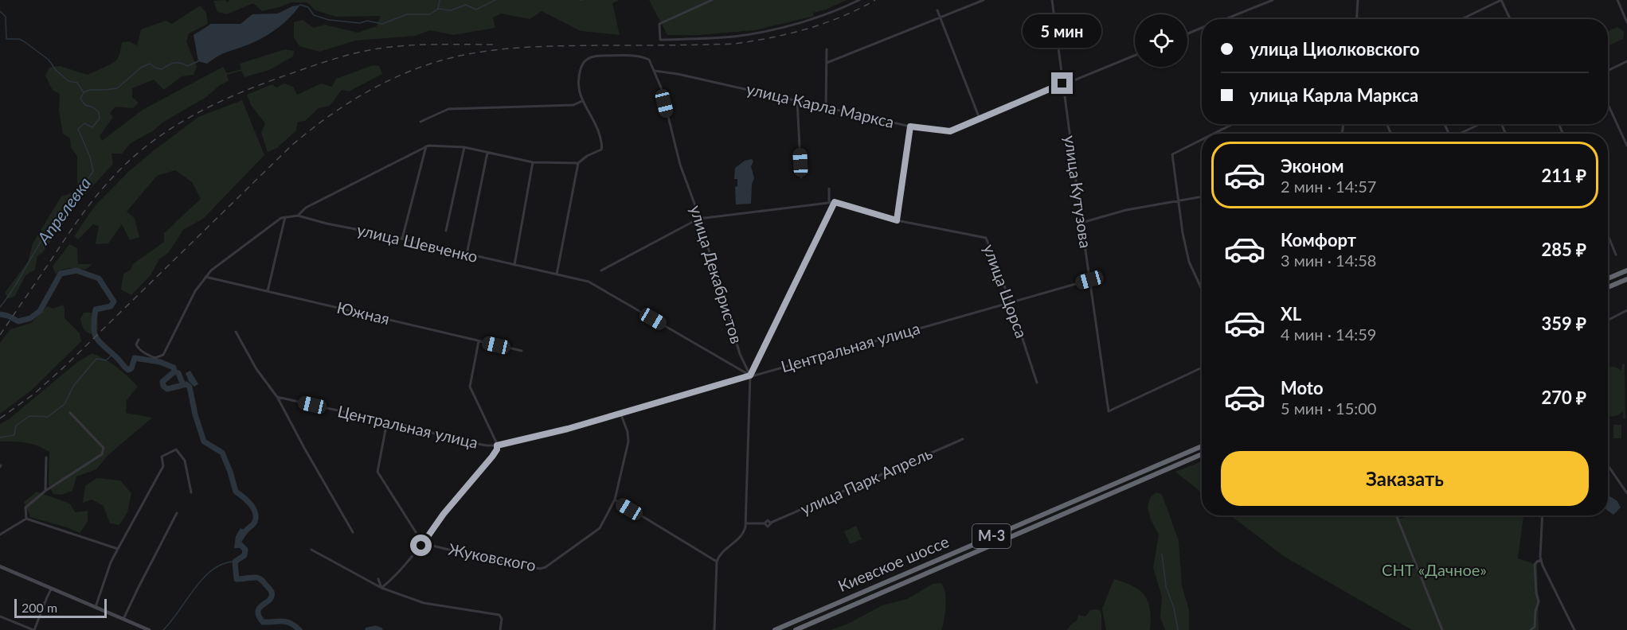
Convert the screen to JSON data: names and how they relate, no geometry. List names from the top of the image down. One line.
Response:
{"streets":{"highway":["М-3","Киевское шоссе"],"street":["улица Карла Маркса","улица Кутузова","улица Шевченко","улица Декабристов","улица Щорса","Южная","Центральная улица","улица Парк Апрель","Жуковского"]},"crossings":[["улица Карла Маркса","улица Кутузова"],["улица Карла Маркса","улица Декабристов"],["улица Кутузова","Центральная улица"],["улица Шевченко","улица Декабристов"],["улица Шевченко","Южная"],["улица Шевченко","Центральная улица"],["улица Декабристов","Центральная улица"],["улица Декабристов","улица Парк Апрель"],["улица Щорса","Центральная улица"],["Центральная улица","Жуковского"]],"water":["Апрелевка"],"parks":["СНТ «Дачное»"],"scale_bar":"200 m","page":{"bubble":"5 мин","banner":["улица Циолковского","улица Карла Маркса"],"list":[{"name":"Эконом","note":"2 мин · 14:57","value":"211 ₽"},{"name":"Комфорт","note":"3 мин · 14:58","value":"285 ₽"},{"name":"XL","note":"4 мин · 14:59","value":"359 ₽"},{"name":"Moto","note":"5 мин · 15:00","value":"270 ₽"}],"buttons":"Заказать","scale":"200 m"}}
